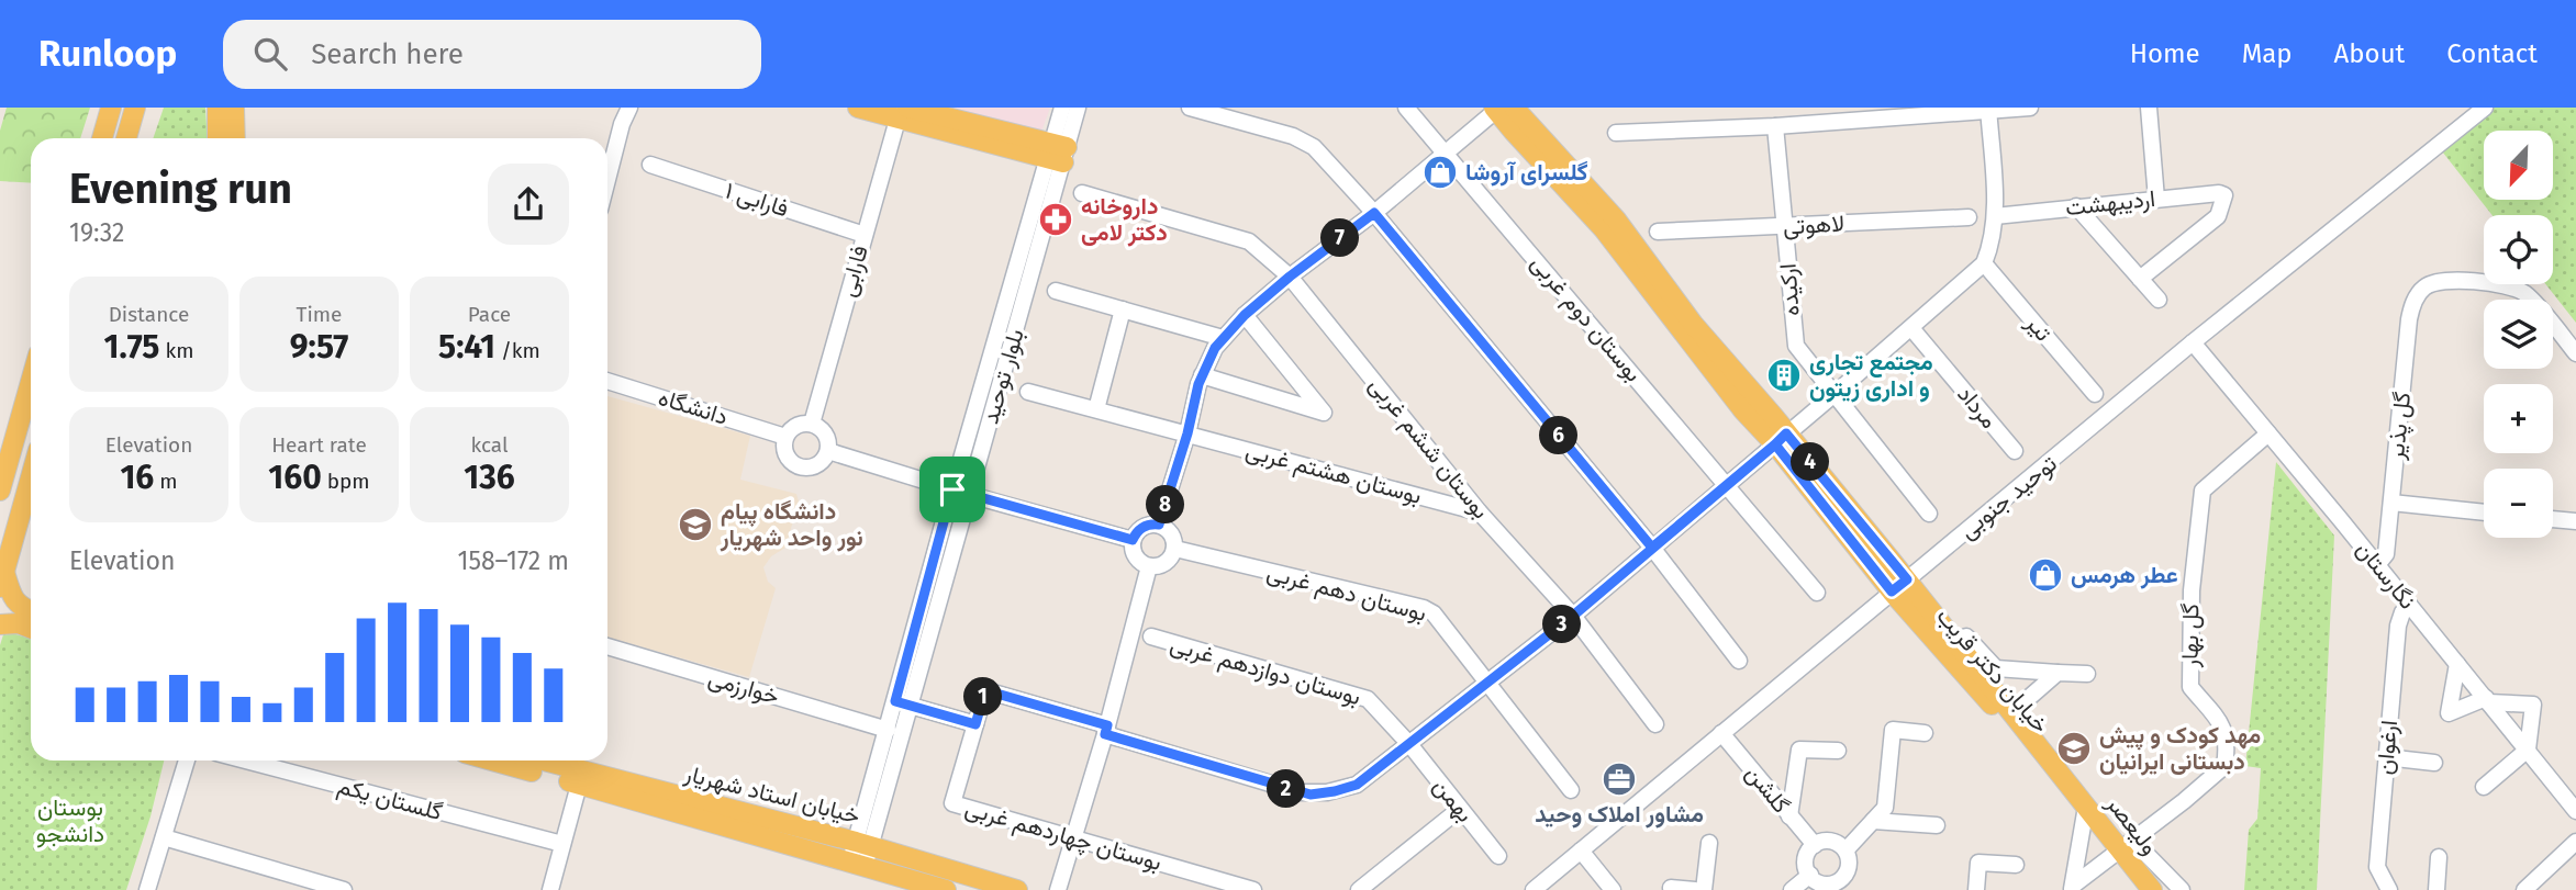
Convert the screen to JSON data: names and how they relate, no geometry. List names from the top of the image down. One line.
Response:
{"streets":{"main road":["خیابان دکتر قریب","خیابان استاد شهریار","ولیعصر"],"street":["فارابی ۱","اردیبهشت","لاهوتی","فارابی","ارکیده","بوستان دوم غربی","تیر","بلوار توحید","دانشگاه","مرداد","گل پذیر","بوستان ششم غربی","بوستان هشتم غربی","توحید جنوبی","نگارستان","بوستان دهم غربی","گل بهار","بوستان دوازدهم غربی","خوارزمی","ارغوان","گلشن","گلستان یکم","بهمن","بوستان چهاردهم غربی"]},"crossings":[["فارابی ۱","فارابی"],["لاهوتی","ارکیده"],["فارابی","دانشگاه"],["بلوار توحید","خوارزمی"],["بلوار توحید","خیابان استاد شهریار"],["گل پذیر","نگارستان"],["بوستان ششم غربی","بوستان هشتم غربی"],["توحید جنوبی","نگارستان"],["توحید جنوبی","خیابان دکتر قریب"],["توحید جنوبی","گلشن"],["نگارستان","گل بهار"],["نگارستان","ارغوان"],["گل بهار","ولیعصر"],["بوستان دوازدهم غربی","بهمن"],["خیابان دکتر قریب","ولیعصر"]],"parks":["بوستان دانشجو"],"places":{"shop":["گلسرای آروشا","عطر هرمس"],"pharmacy":["داروخانه دکتر لامی"],"building":["مجتمع تجاری و اداری زیتون"],"school or university":["دانشگاه پیام نور واحد شهریار","مهد کودک و پیش دبستانی ایرانیان"],"office":["مشاور املاک وحید"]},"north":"bottom left","page":{"header":"Runloop","search":"Search here","nav":["Home","Map","About","Contact"],"map_buttons":["+","−"],"heading":["Evening run","19:32"],"pins":["7","6","4","8","3","1","2"],"stats":[["Distance","1.75 km"],["Time","9:57"],["Pace","5:41 /km"],["Elevation","16 m"],["Heart rate","160 bpm"],["kcal","136"]],"chart":["Elevation","158–172 m"]}}
